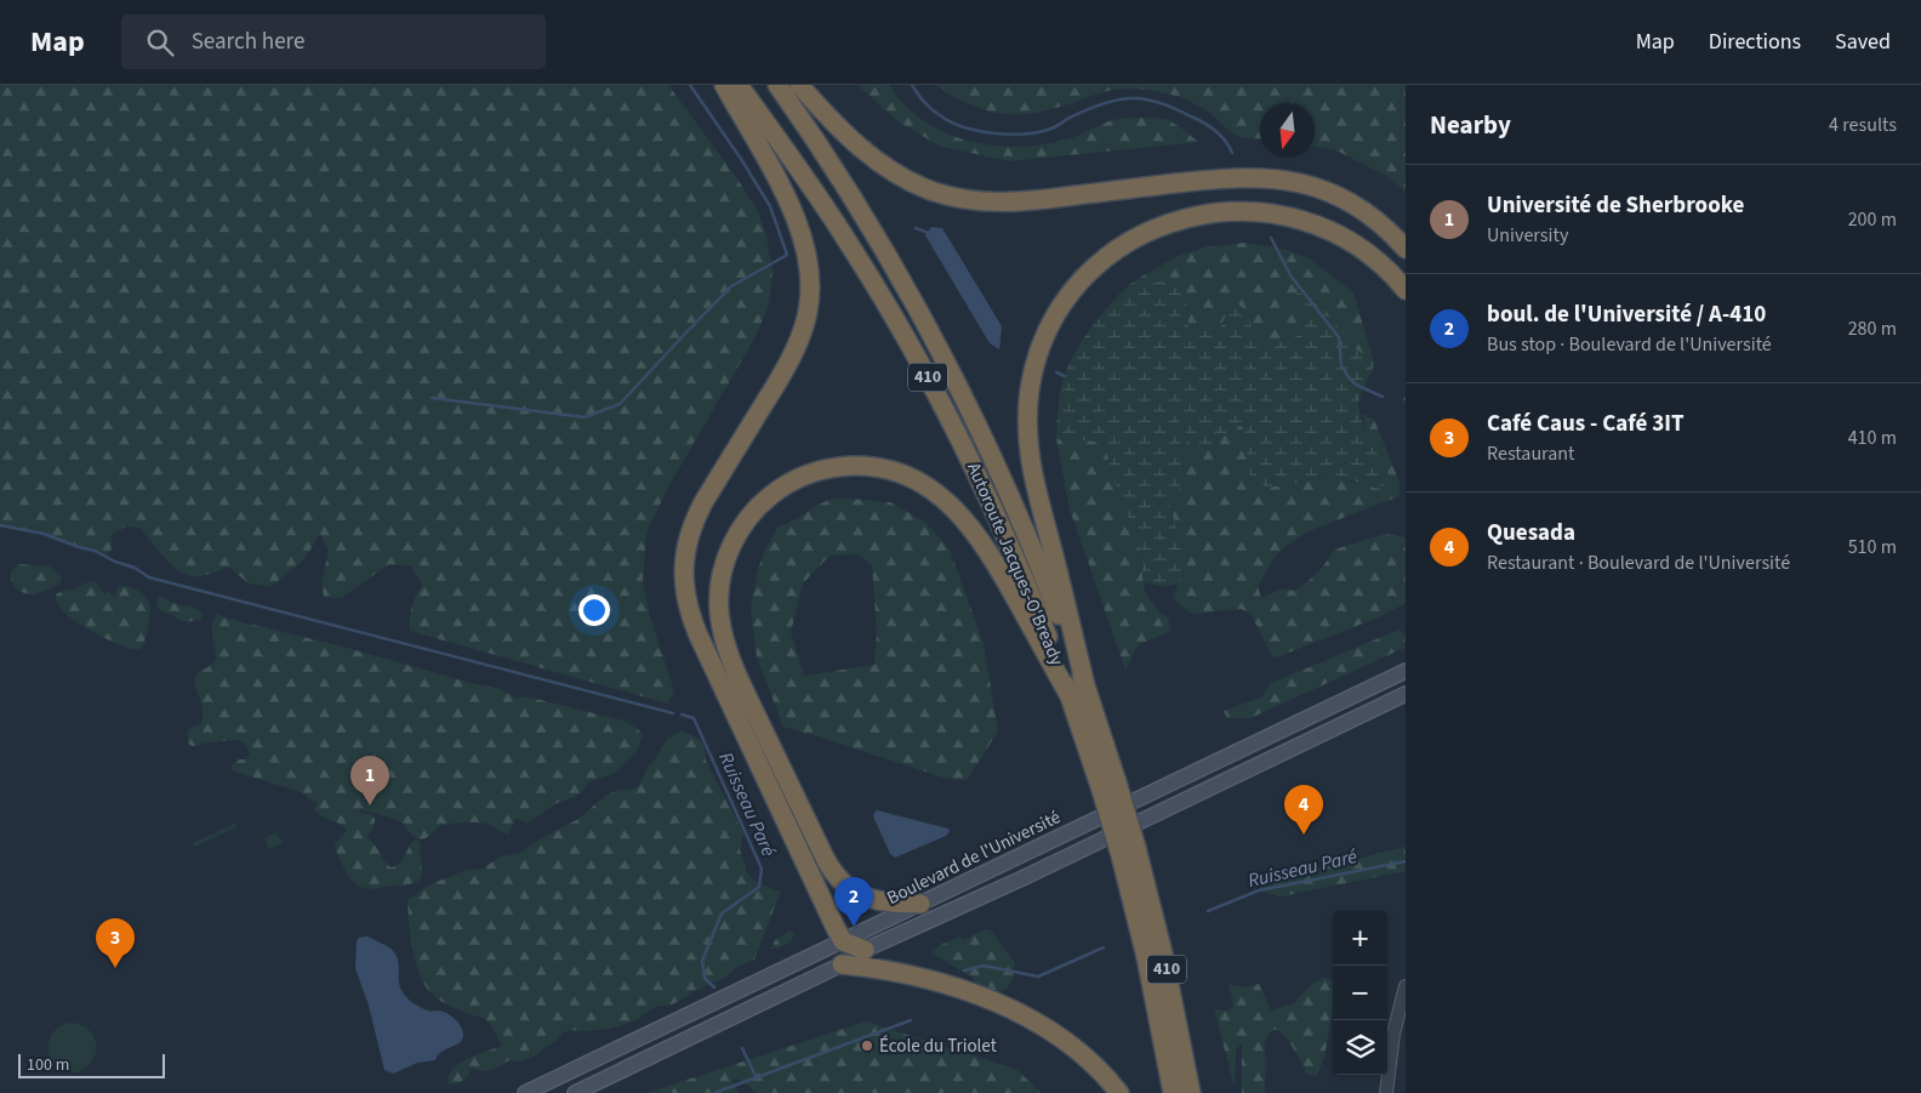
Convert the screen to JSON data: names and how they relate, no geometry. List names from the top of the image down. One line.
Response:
{"streets":{"highway":["410","Autoroute Jacques-O'Bready"],"main road":["Boulevard de l'Université"]},"water":["Ruisseau Paré"],"places":["École du Triolet"],"scale_bar":"100 m","north":"bottom","page":{"header":"Map","search":"Search here","nav":["Map","Directions","Saved"],"heading":["Nearby","4 results"],"list":[{"mark":"1","name":"Université de Sherbrooke","note":"University","value":"200 m"},{"mark":"2","name":"boul. de l'Université / A-410","note":"Bus stop · Boulevard de l'Université","value":"280 m"},{"mark":"3","name":"Café Caus - Café 3IT","note":"Restaurant","value":"410 m"},{"mark":"4","name":"Quesada","note":"Restaurant · Boulevard de l'Université","value":"510 m"}],"pins":["1","4","2","3"],"map_buttons":["+","−"],"scale":"100 m"}}
